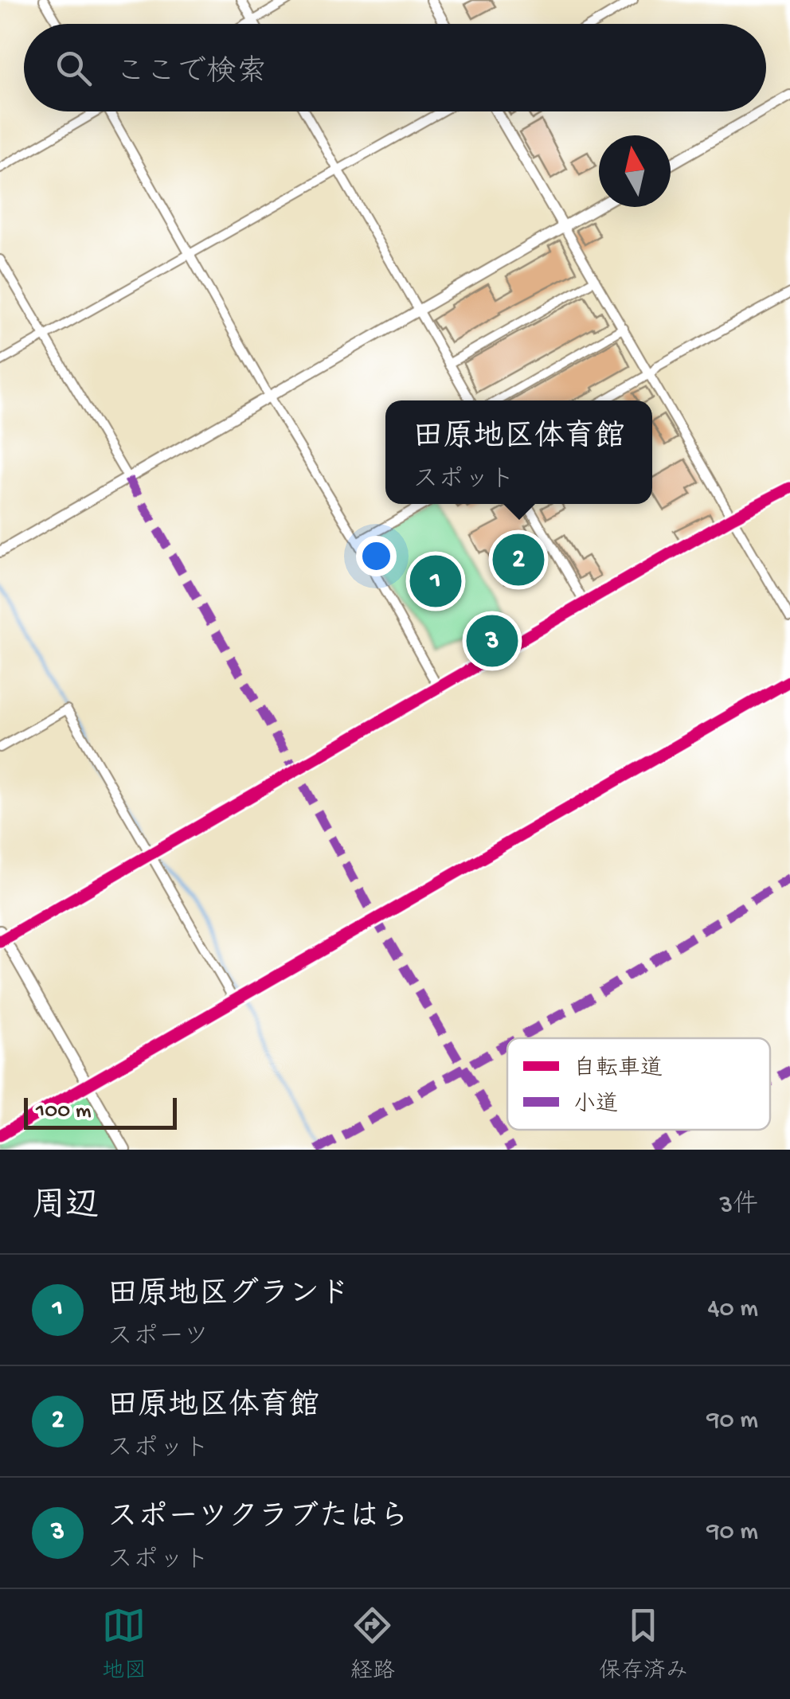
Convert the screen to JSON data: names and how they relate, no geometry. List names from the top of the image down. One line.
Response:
{"legend":["自転車道","小道"],"scale_bar":"100 m","north":"top","page":{"search":"ここで検索","popup":["田原地区体育館","スポット"],"pins":["2","1","3"],"scale":"100 m","heading":["周辺","3件"],"list":[{"mark":"1","name":"田原地区グランド","note":"スポーツ","value":"40 m"},{"mark":"2","name":"田原地区体育館","note":"スポット","value":"90 m"},{"mark":"3","name":"スポーツクラブたはら","note":"スポット","value":"90 m"}],"nav":["地図","経路","保存済み"]}}
